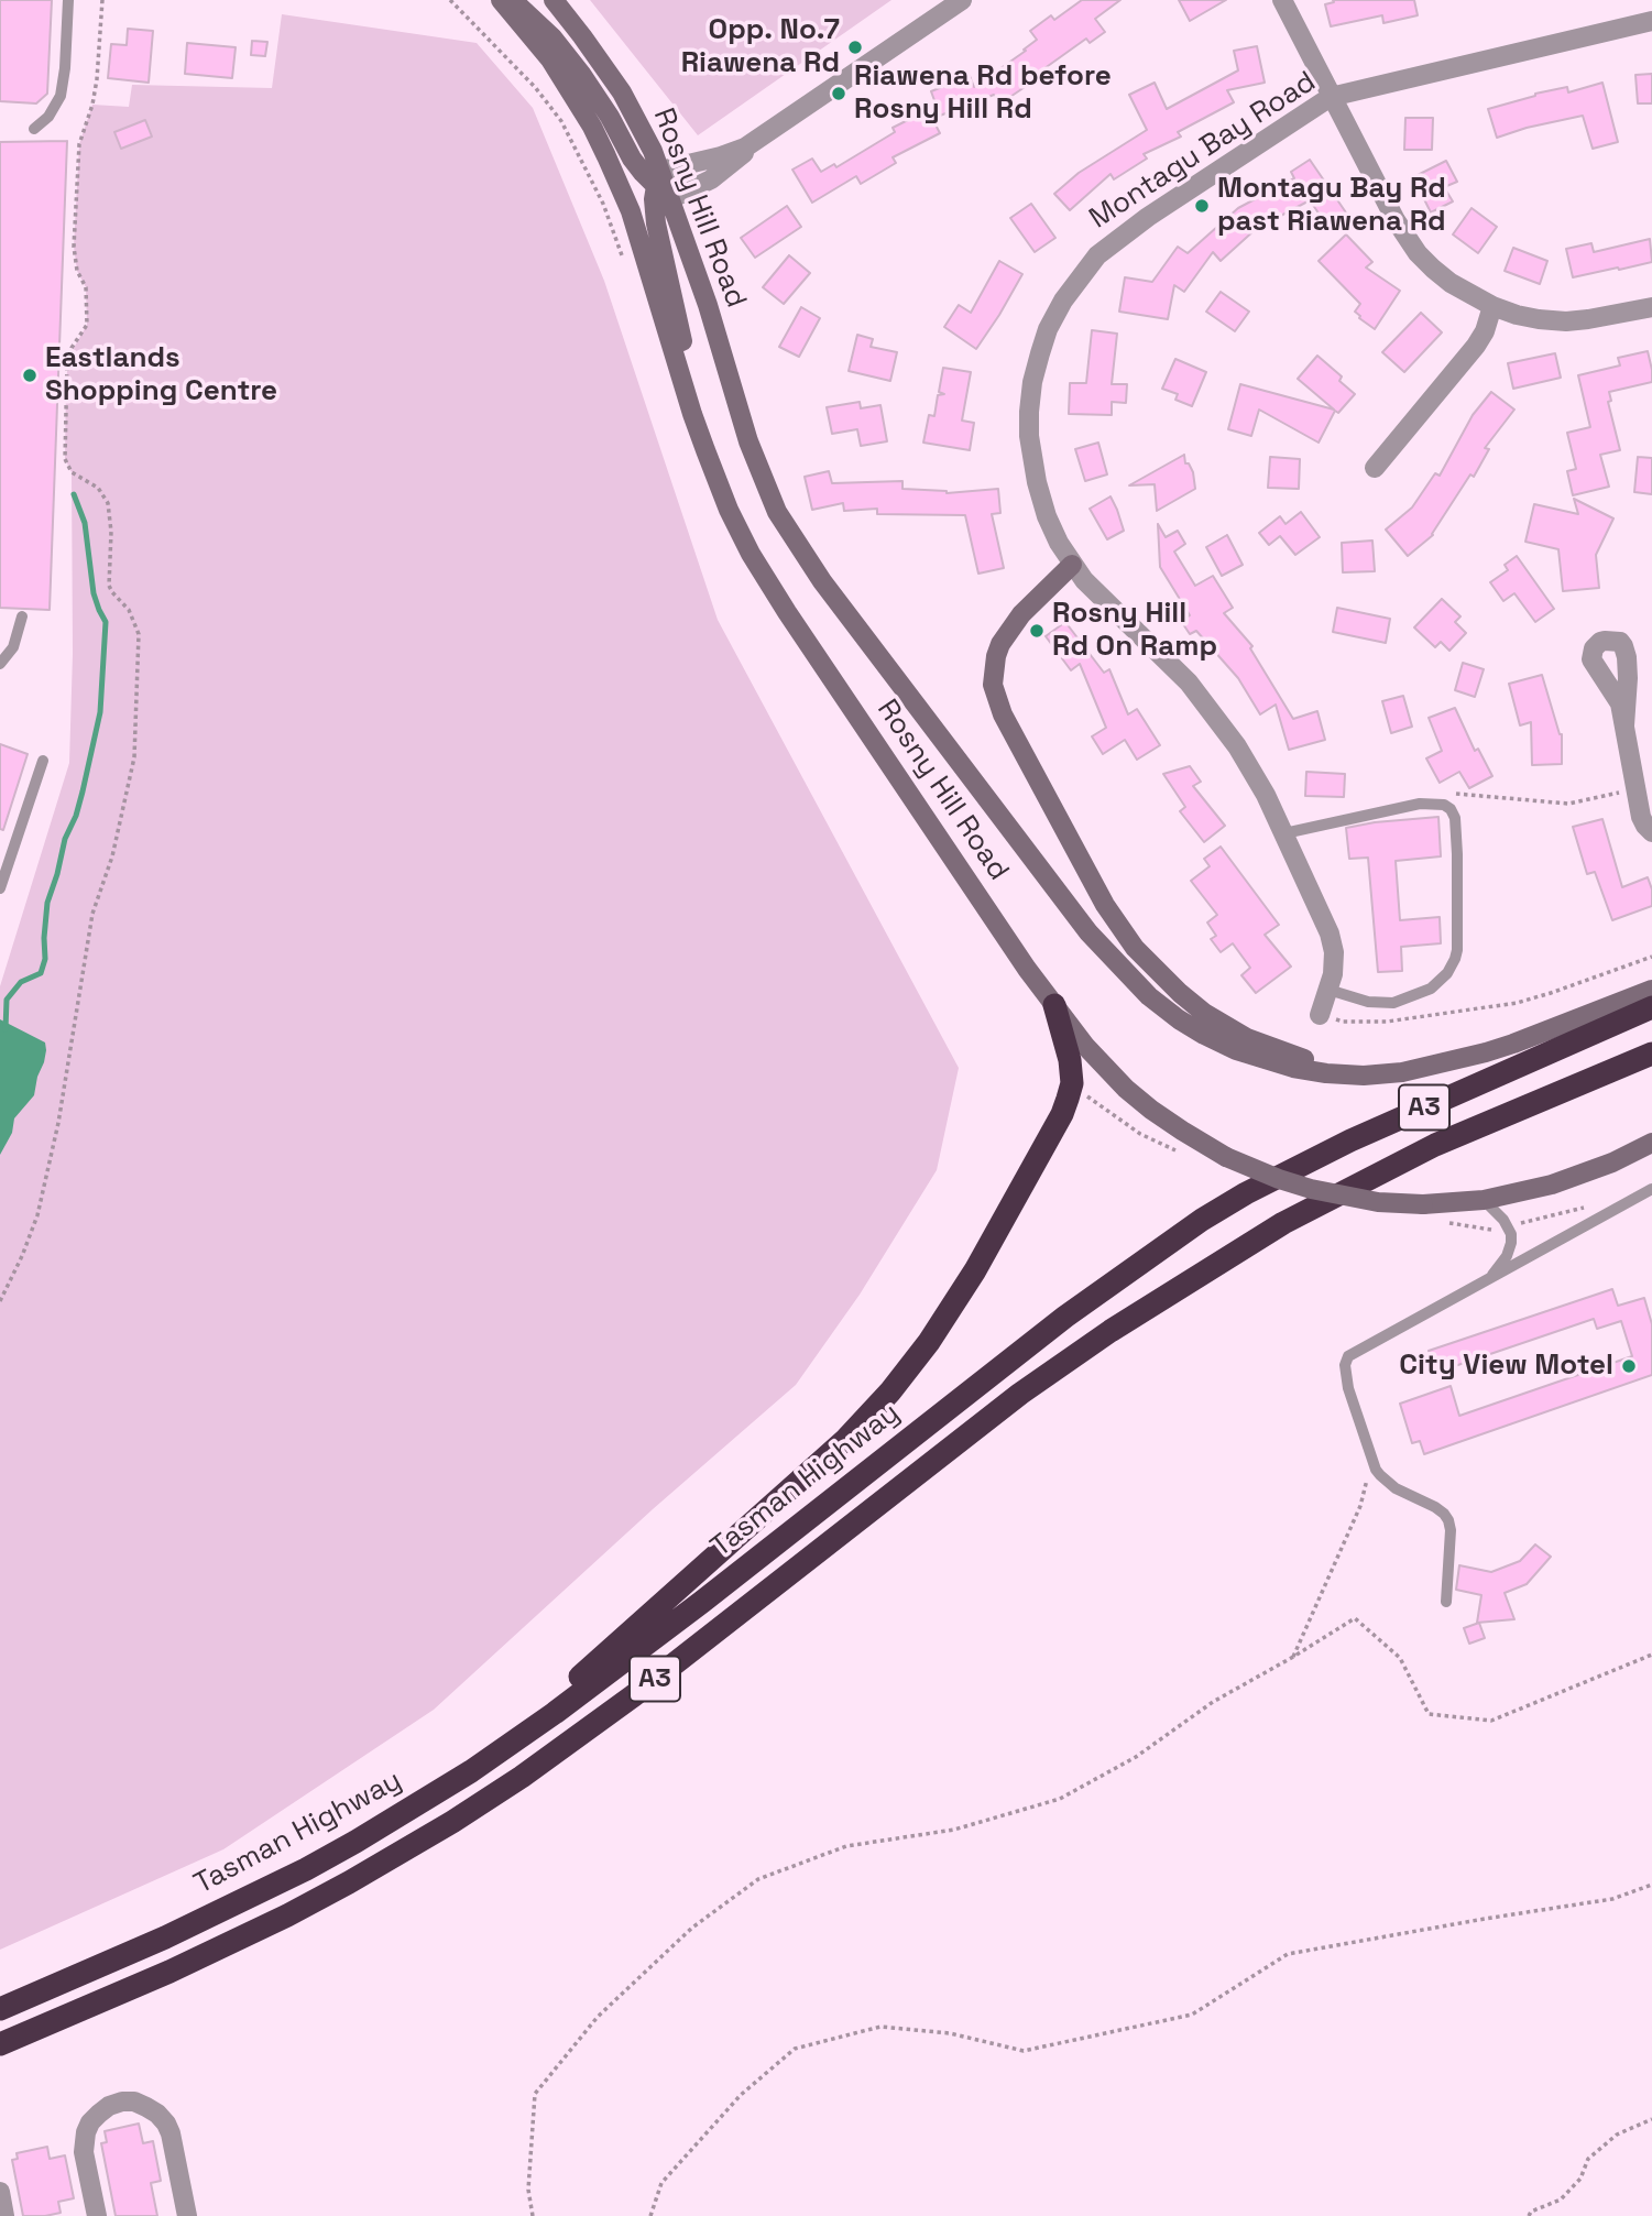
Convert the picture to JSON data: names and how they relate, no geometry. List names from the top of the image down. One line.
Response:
{"streets":{"highway":["A3","Tasman Highway"],"main road":["Rosny Hill Road"],"street":["Montagu Bay Road"]},"crossings":[["Rosny Hill Road","A3"]],"places":["Opp. No.7 Riawena Rd","Riawena Rd before Rosny Hill Rd","Montagu Bay Rd past Riawena Rd","Eastlands Shopping Centre","Rosny Hill Rd On Ramp","City View Motel"]}
